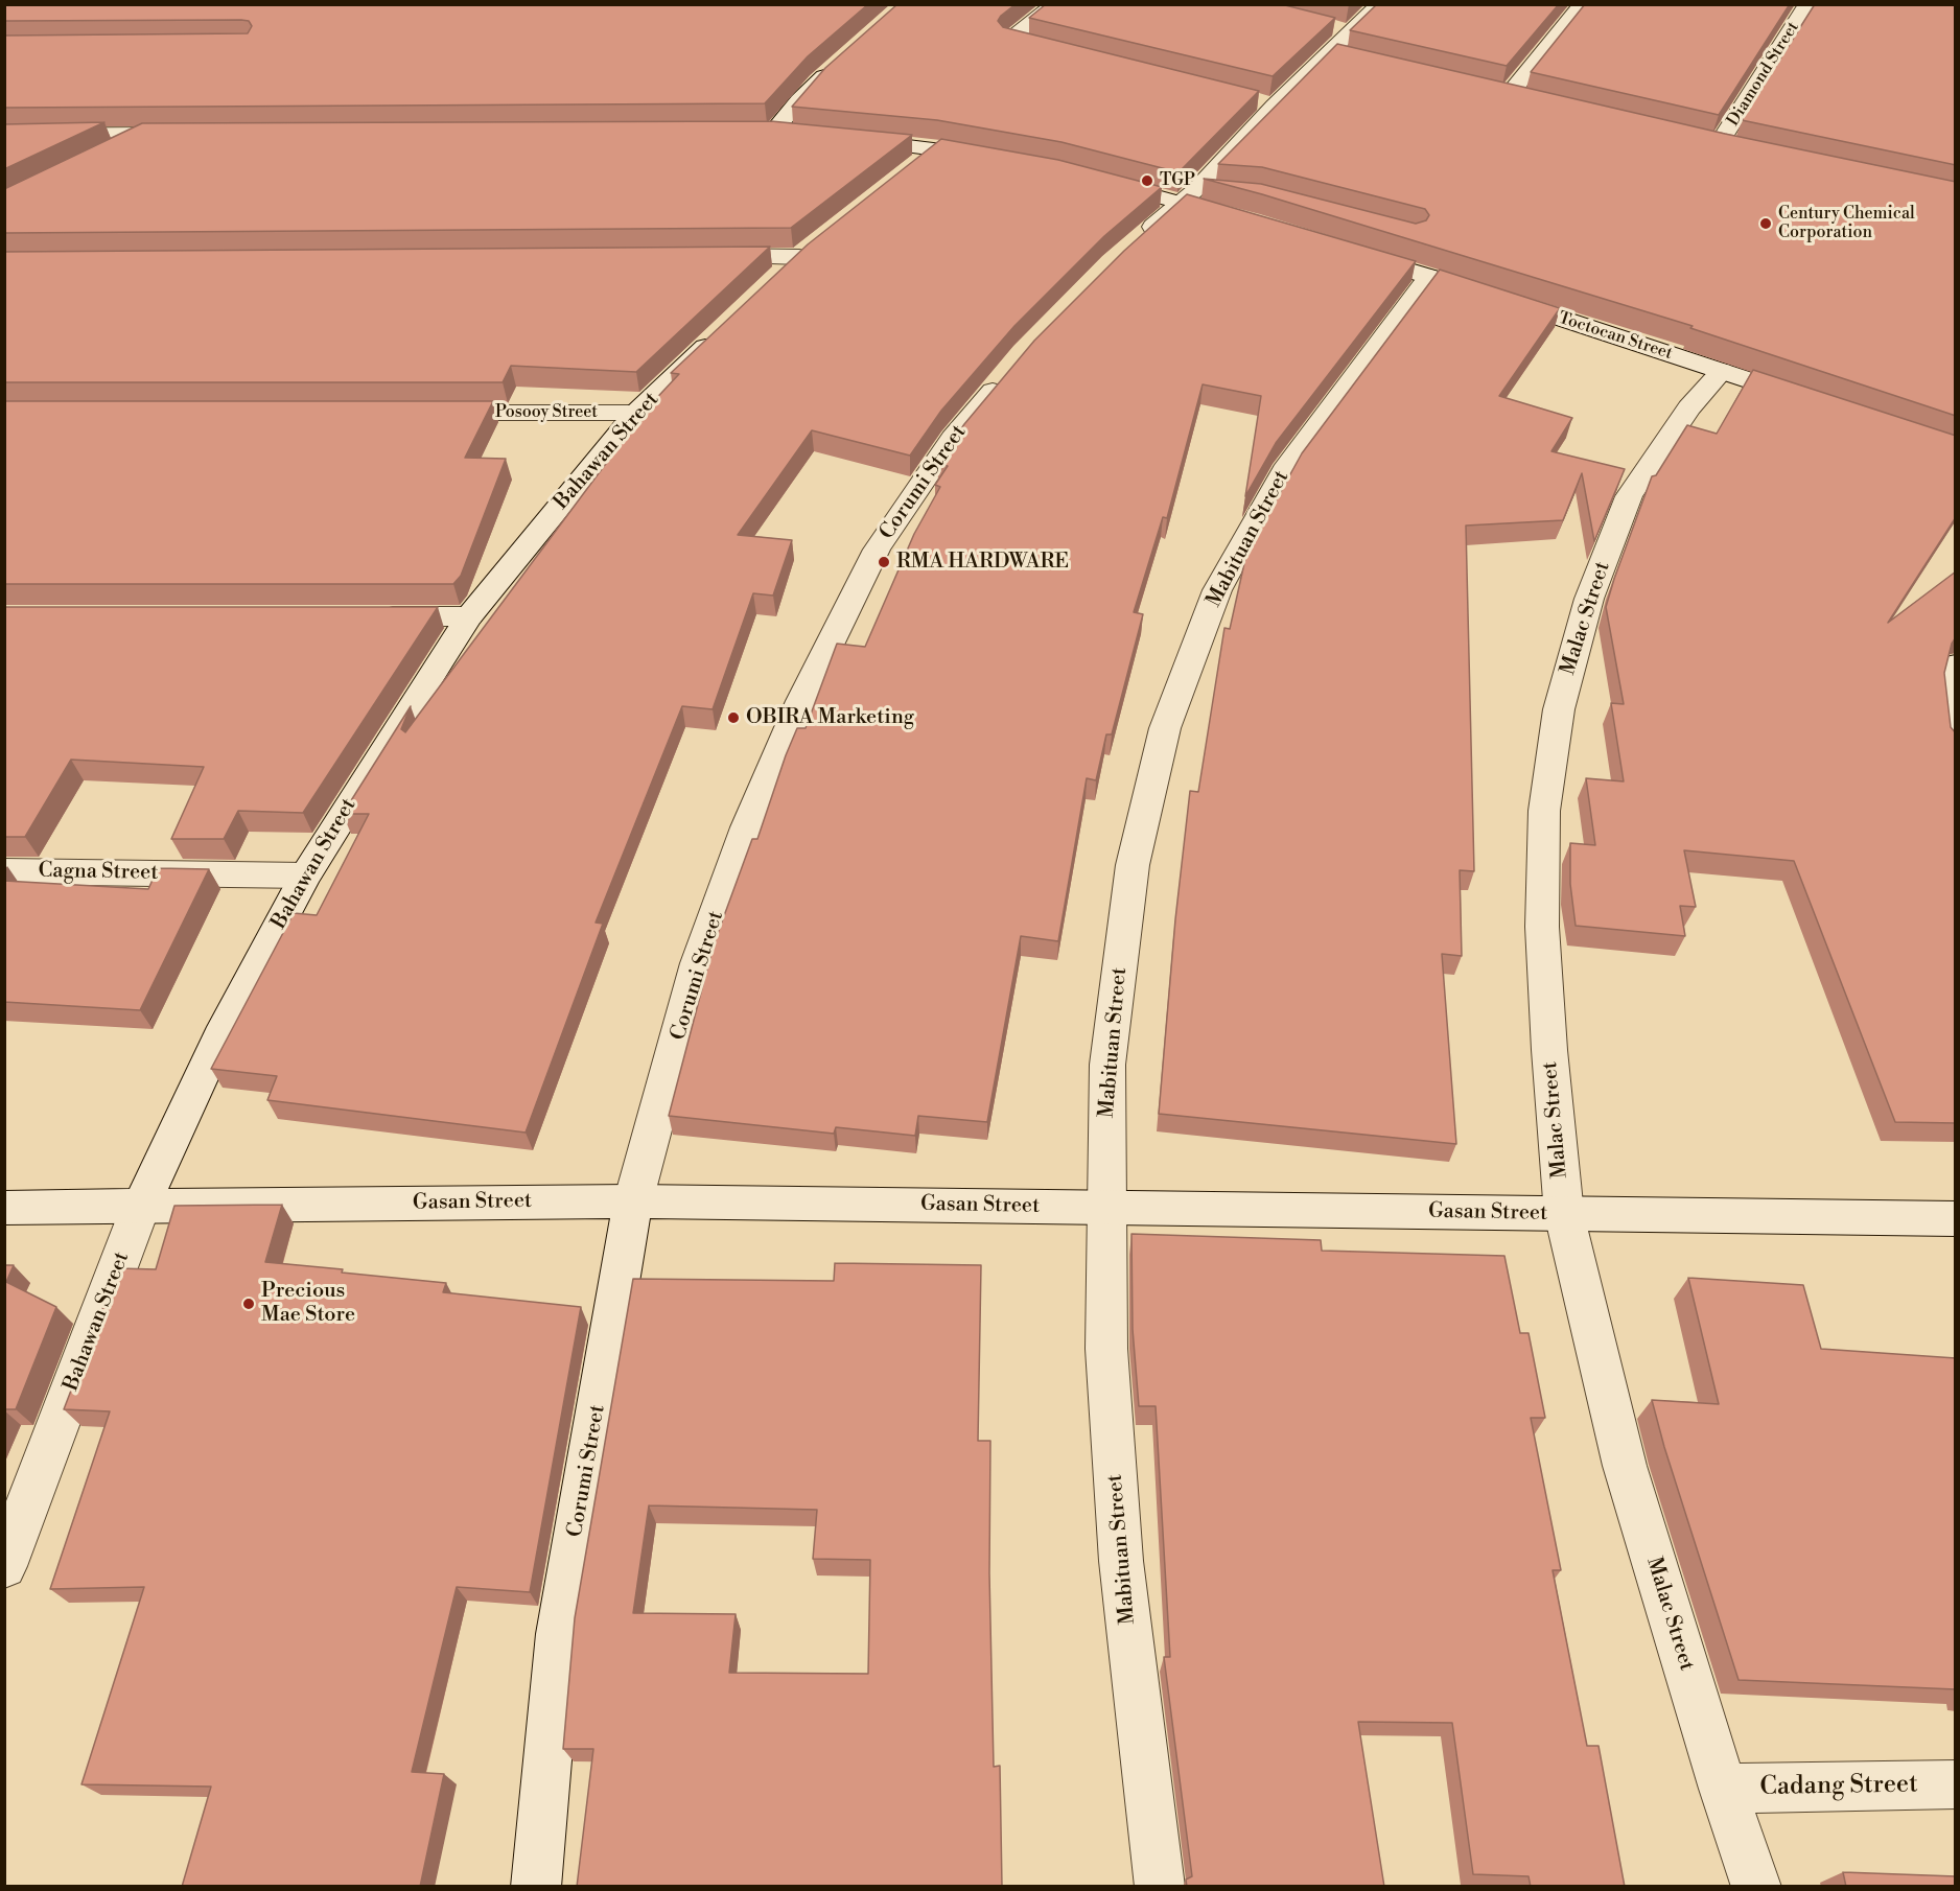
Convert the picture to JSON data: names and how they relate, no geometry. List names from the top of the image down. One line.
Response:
{"streets":{"street":["Diamond Street","Toctocan Street","Posooy Street","Bahawan Street","Corumi Street","Mabituan Street","Malac Street","Cagna Street","Gasan Street","Cadang Street"]},"crossings":[["Toctocan Street","Mabituan Street"],["Toctocan Street","Malac Street"],["Posooy Street","Bahawan Street"],["Bahawan Street","Cagna Street"],["Bahawan Street","Gasan Street"],["Corumi Street","Gasan Street"],["Mabituan Street","Gasan Street"],["Malac Street","Gasan Street"],["Malac Street","Cadang Street"]],"places":["TGP","Century Chemical Corporation","RMA HARDWARE","OBIRA Marketing","Precious Mae Store"]}
